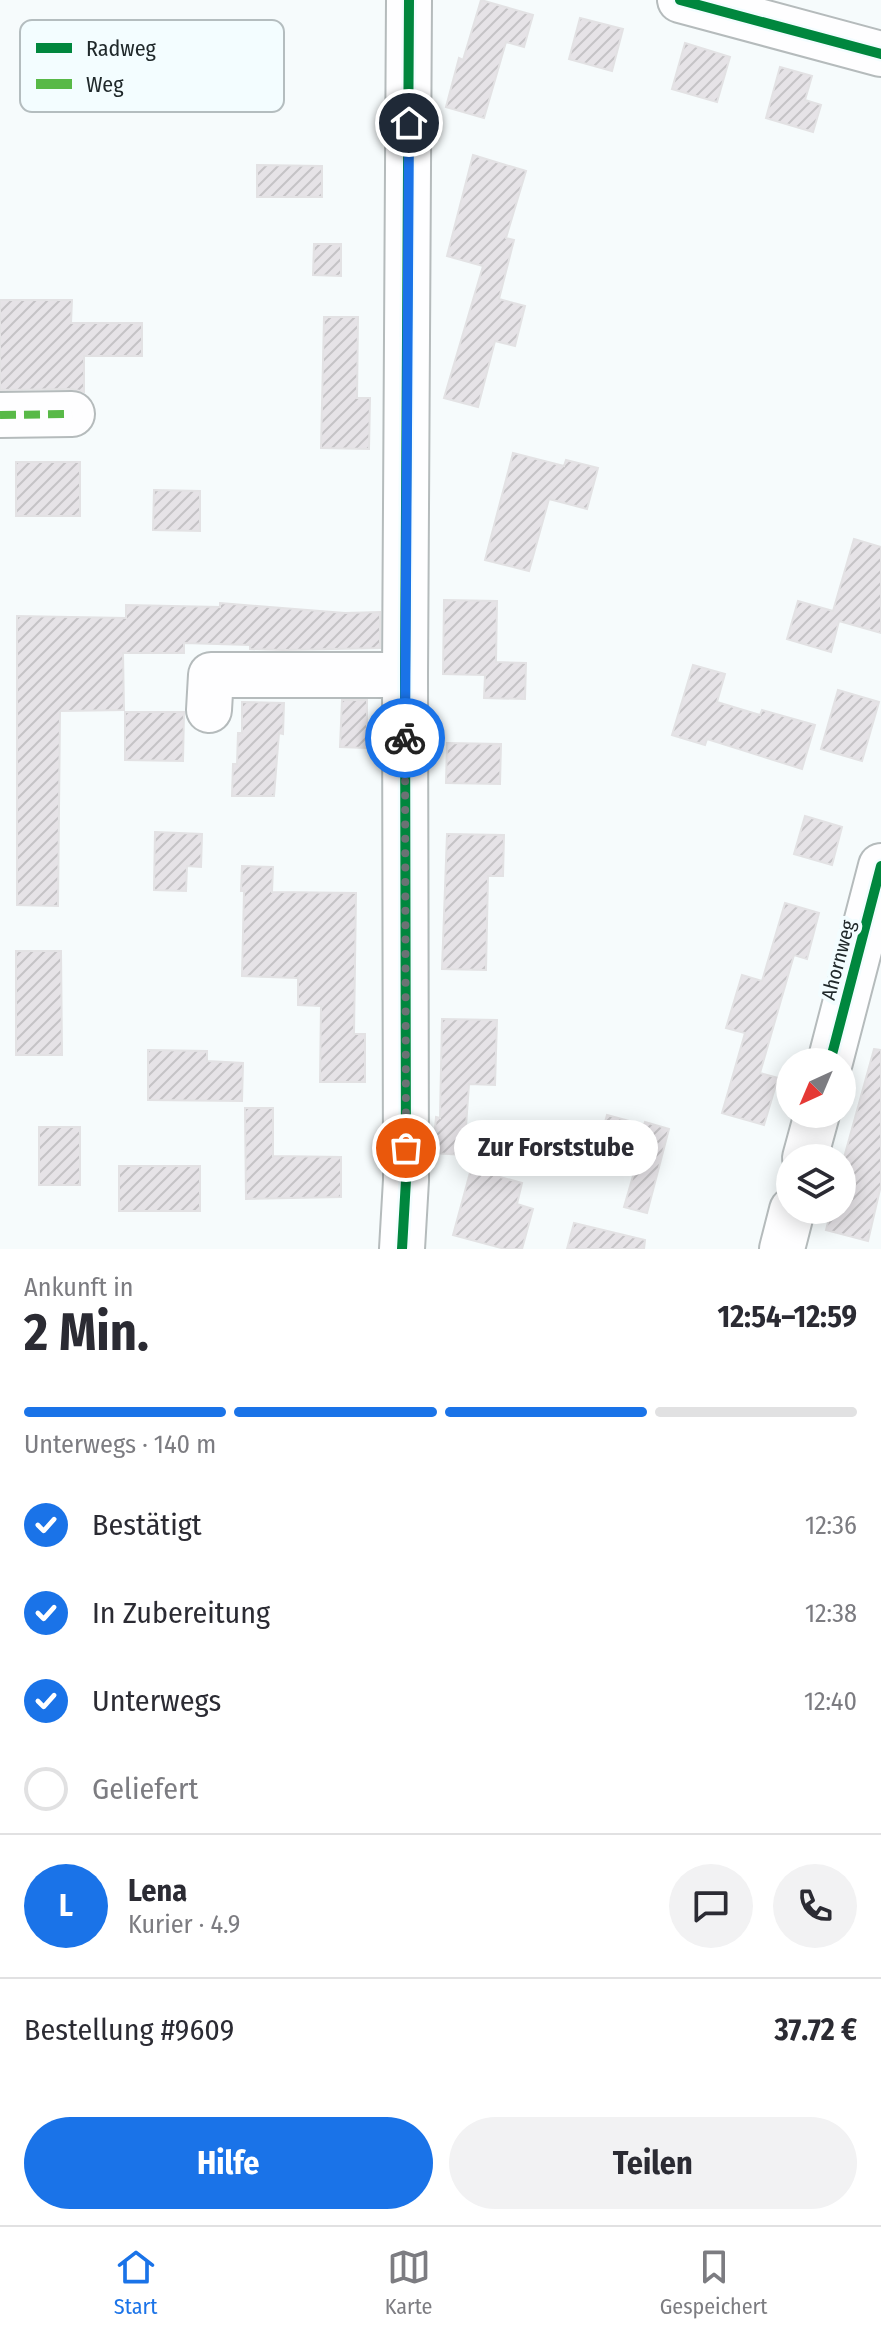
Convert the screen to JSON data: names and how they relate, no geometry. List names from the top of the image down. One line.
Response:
{"streets":{"street":["Ahornweg"]},"places":["Zur Forststube"],"legend":["Radweg","Weg"],"north":"bottom left","page":{"bubble":"Zur Forststube","heading":["2 Min.","Ankunft in","12:54–12:59"],"panel":["Lena","Kurier · 4.9","Bestellung #9609","37.72 €"],"bar":"Unterwegs · 140 m","list":[["Bestätigt","12:36"],["In Zubereitung","12:38"],["Unterwegs","12:40"],"Geliefert"],"round":"L","buttons":["Hilfe","Teilen"],"tabs":["Start","Karte","Gespeichert"]}}
